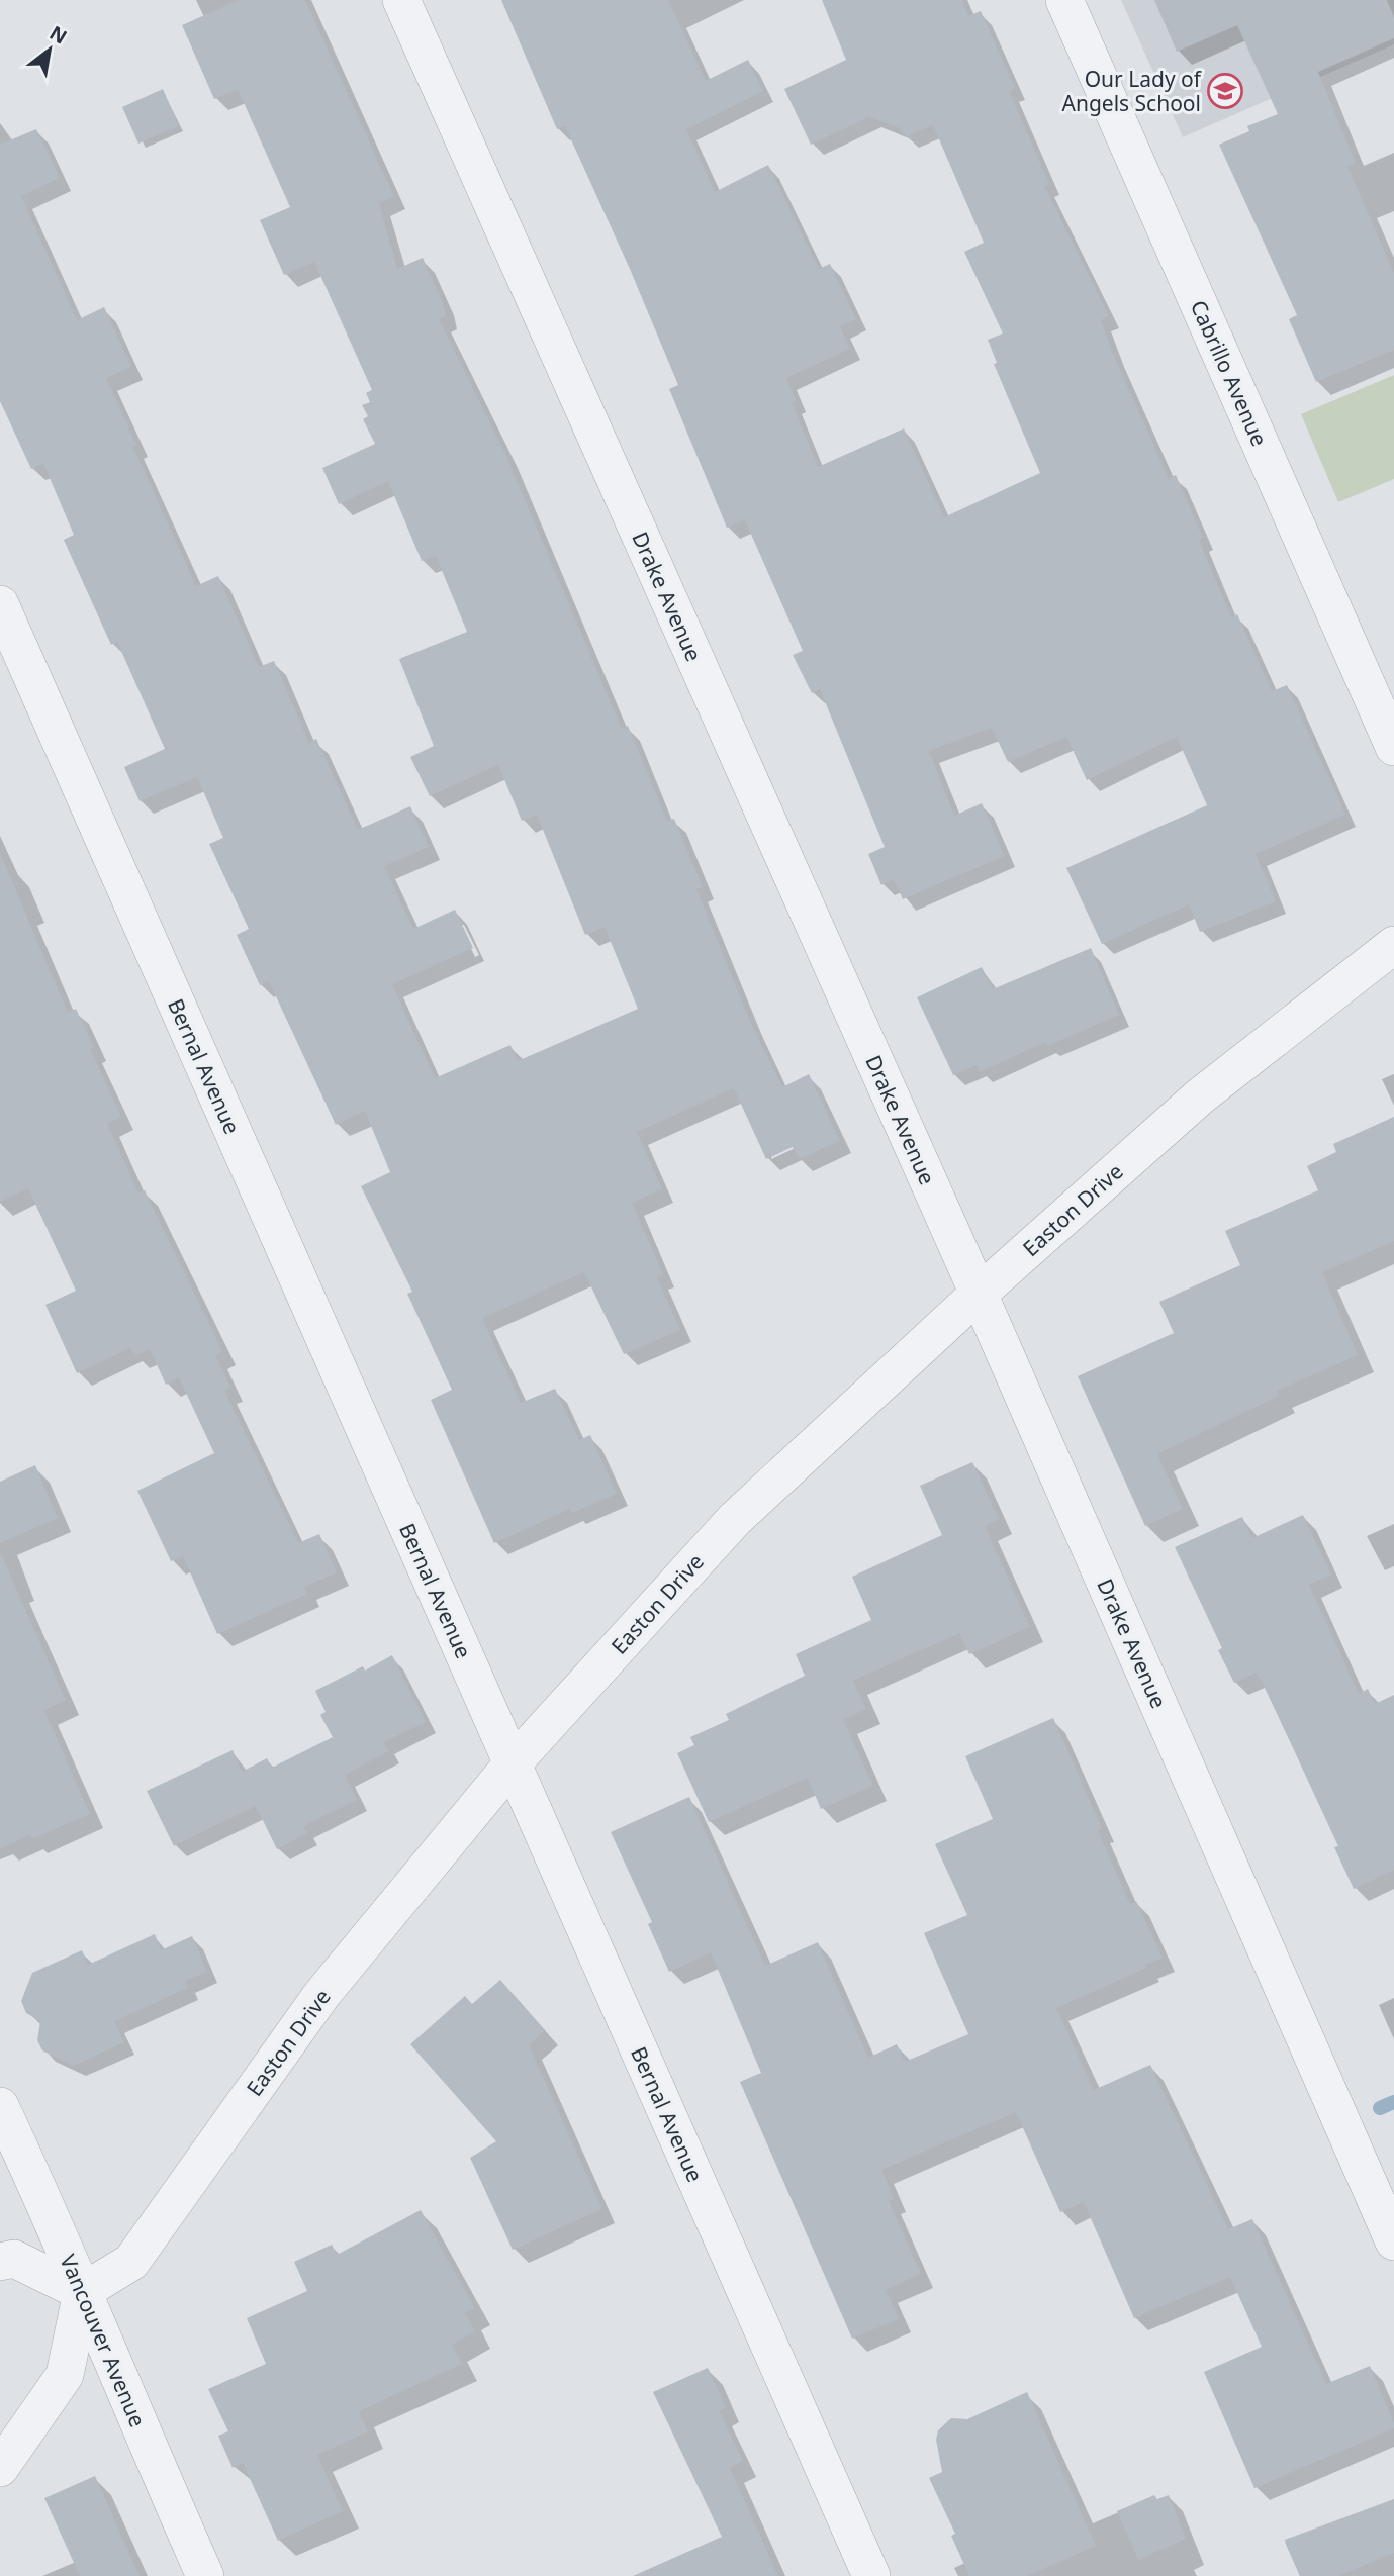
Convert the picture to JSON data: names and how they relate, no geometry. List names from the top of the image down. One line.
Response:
{"streets":{"street":["Cabrillo Avenue","Drake Avenue","Bernal Avenue","Easton Drive","Vancouver Avenue"]},"crossings":[["Drake Avenue","Easton Drive"],["Bernal Avenue","Easton Drive"],["Easton Drive","Vancouver Avenue"]],"places":{"school or university":["Our Lady of Angels School"]},"north":"top right"}
